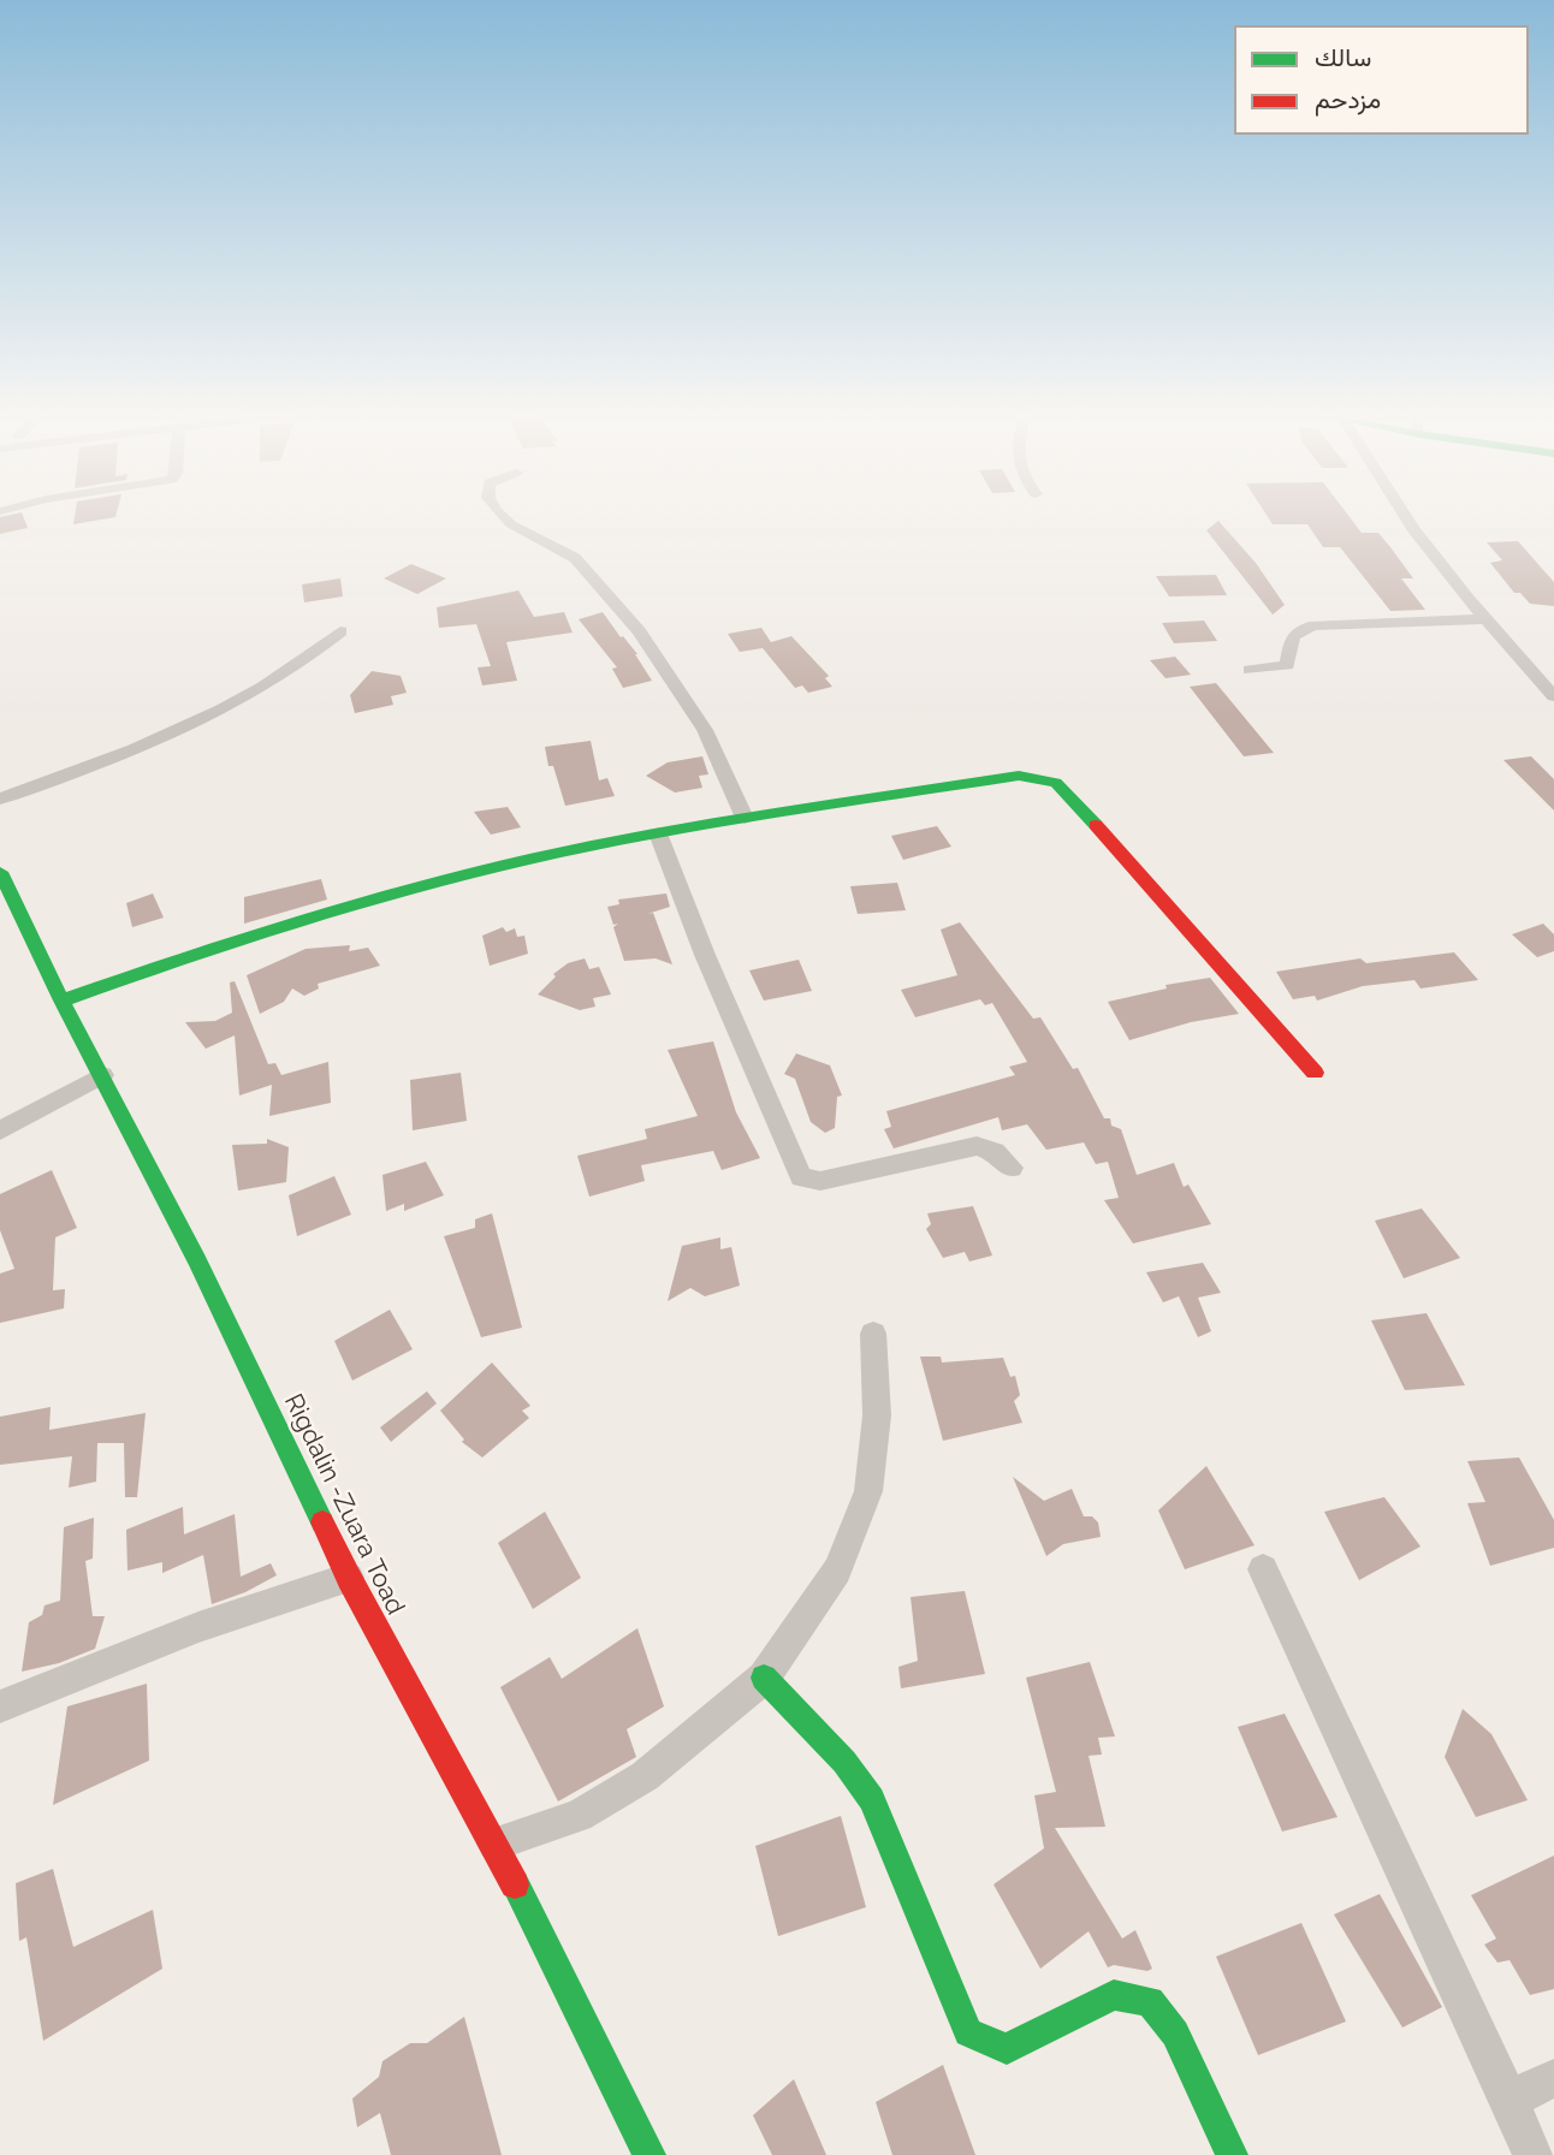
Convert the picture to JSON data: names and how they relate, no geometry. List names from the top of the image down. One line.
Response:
{"streets":{"street":["Rigdalin -Zuara Toad"]},"legend":["سالك","مزدحم"]}
